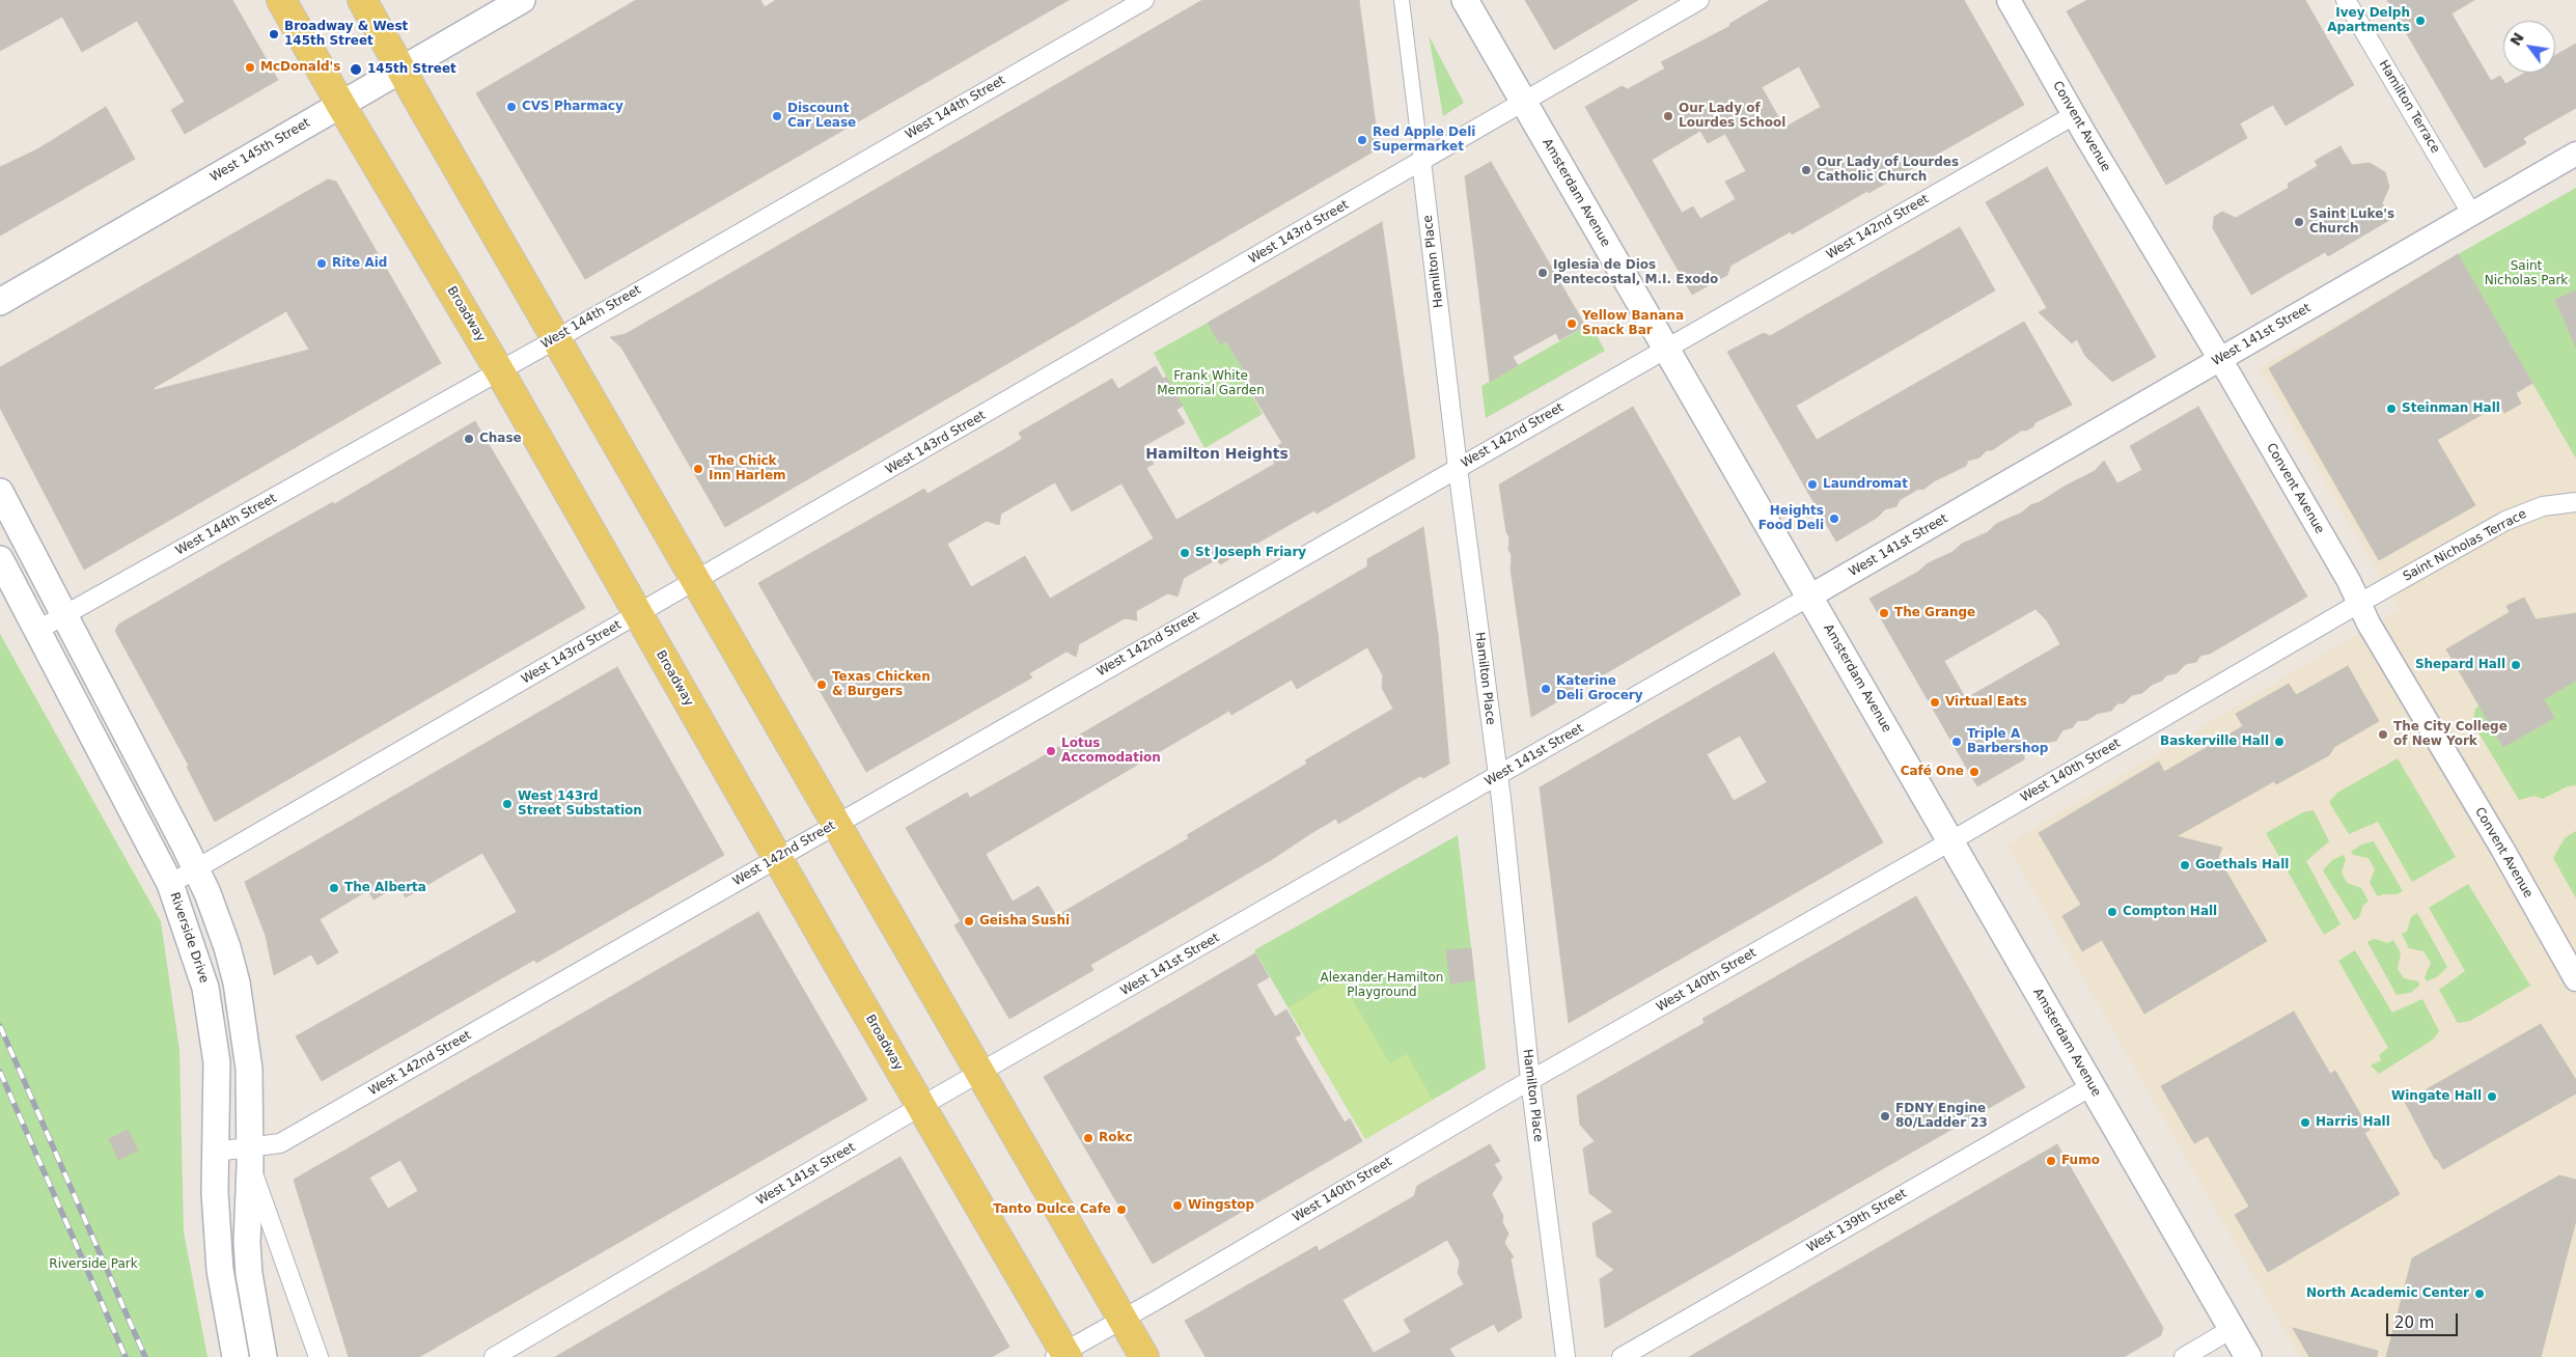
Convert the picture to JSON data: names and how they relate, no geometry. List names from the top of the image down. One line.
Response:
{"streets":{"main road":["West 145th Street","Amsterdam Avenue","Broadway","Riverside Drive"],"street":["Hamilton Terrace","West 144th Street","Convent Avenue","West 142nd Street","West 143rd Street","Hamilton Place","West 141st Street","Saint Nicholas Terrace","West 140th Street","West 139th Street"]},"crossings":[["Hamilton Terrace","West 141st Street"],["West 144th Street","Broadway"],["West 144th Street","Riverside Drive"],["Convent Avenue","West 142nd Street"],["Convent Avenue","West 141st Street"],["Convent Avenue","Saint Nicholas Terrace"],["Convent Avenue","West 140th Street"],["West 145th Street","Broadway"],["Amsterdam Avenue","West 142nd Street"],["Amsterdam Avenue","West 143rd Street"],["Amsterdam Avenue","West 141st Street"],["Amsterdam Avenue","West 140th Street"],["Amsterdam Avenue","West 139th Street"],["West 142nd Street","Hamilton Place"],["West 142nd Street","Broadway"],["West 142nd Street","Riverside Drive"],["West 143rd Street","Hamilton Place"],["West 143rd Street","Broadway"],["West 143rd Street","Riverside Drive"],["Hamilton Place","West 141st Street"],["Hamilton Place","West 140th Street"],["Broadway","West 141st Street"],["Broadway","West 140th Street"],["Saint Nicholas Terrace","West 140th Street"]],"districts":["Hamilton Heights"],"parks":["Saint Nicholas Park","Frank White Memorial Garden","Alexander Hamilton Playground","Riverside Park"],"places":["Ivey Delph Apartments","Broadway & West 145th Street","McDonald's","145th Street","CVS Pharmacy","Discount Car Lease","Our Lady of Lourdes School","Red Apple Deli Supermarket","Our Lady of Lourdes Catholic Church","Saint Luke's Church","Rite Aid","Iglesia de Dios Pentecostal, M.I. Exodo","Yellow Banana Snack Bar","Steinman Hall","Chase","The Chick Inn Harlem","Laundromat","Heights Food Deli","St Joseph Friary","The Grange","Shepard Hall","Texas Chicken & Burgers","Katerine Deli Grocery","Virtual Eats","The City College of New York","Triple A Barbershop","Baskerville Hall","Lotus Accomodation","Café One","West 143rd Street Substation","Goethals Hall","The Alberta","Compton Hall","Geisha Sushi","Wingate Hall","FDNY Engine 80/Ladder 23","Harris Hall","Rokc","Fumo","Wingstop","Tanto Dulce Cafe","North Academic Center"],"scale_bar":"20 m","north":"top left"}
